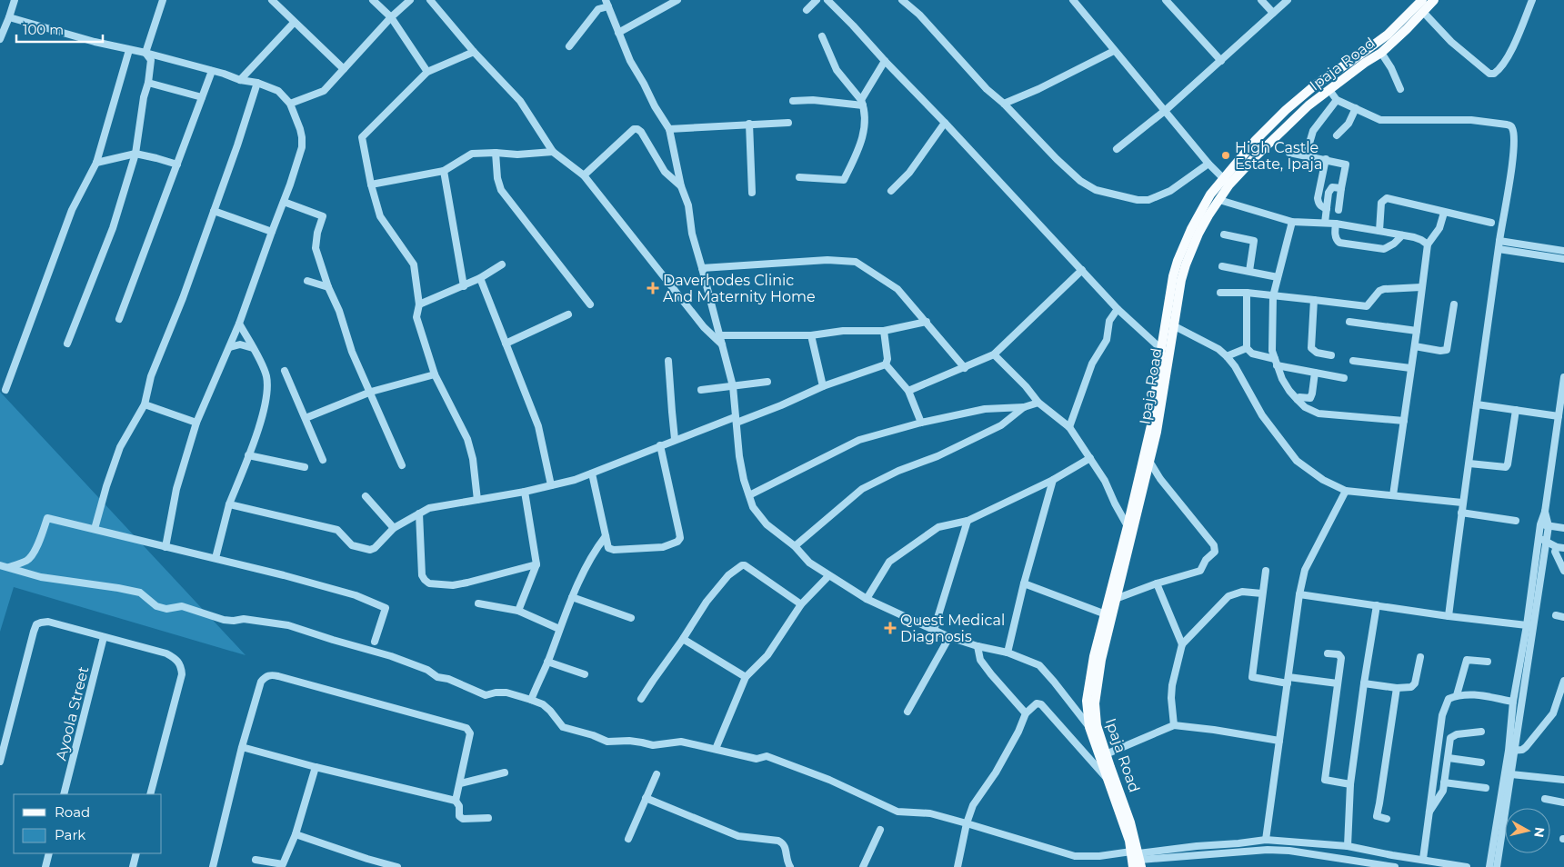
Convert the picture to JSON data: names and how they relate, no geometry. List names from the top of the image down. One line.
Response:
{"streets":{"main road":["Ipaja Road"],"street":["Ayoola Street"]},"places":{"other":["High Castle Estate, Ipaja"],"health":["Daverhodes Clinic And Maternity Home","Quest Medical Diagnosis"]},"legend":["Road","Park"],"scale_bar":"100 m","north":"right"}
